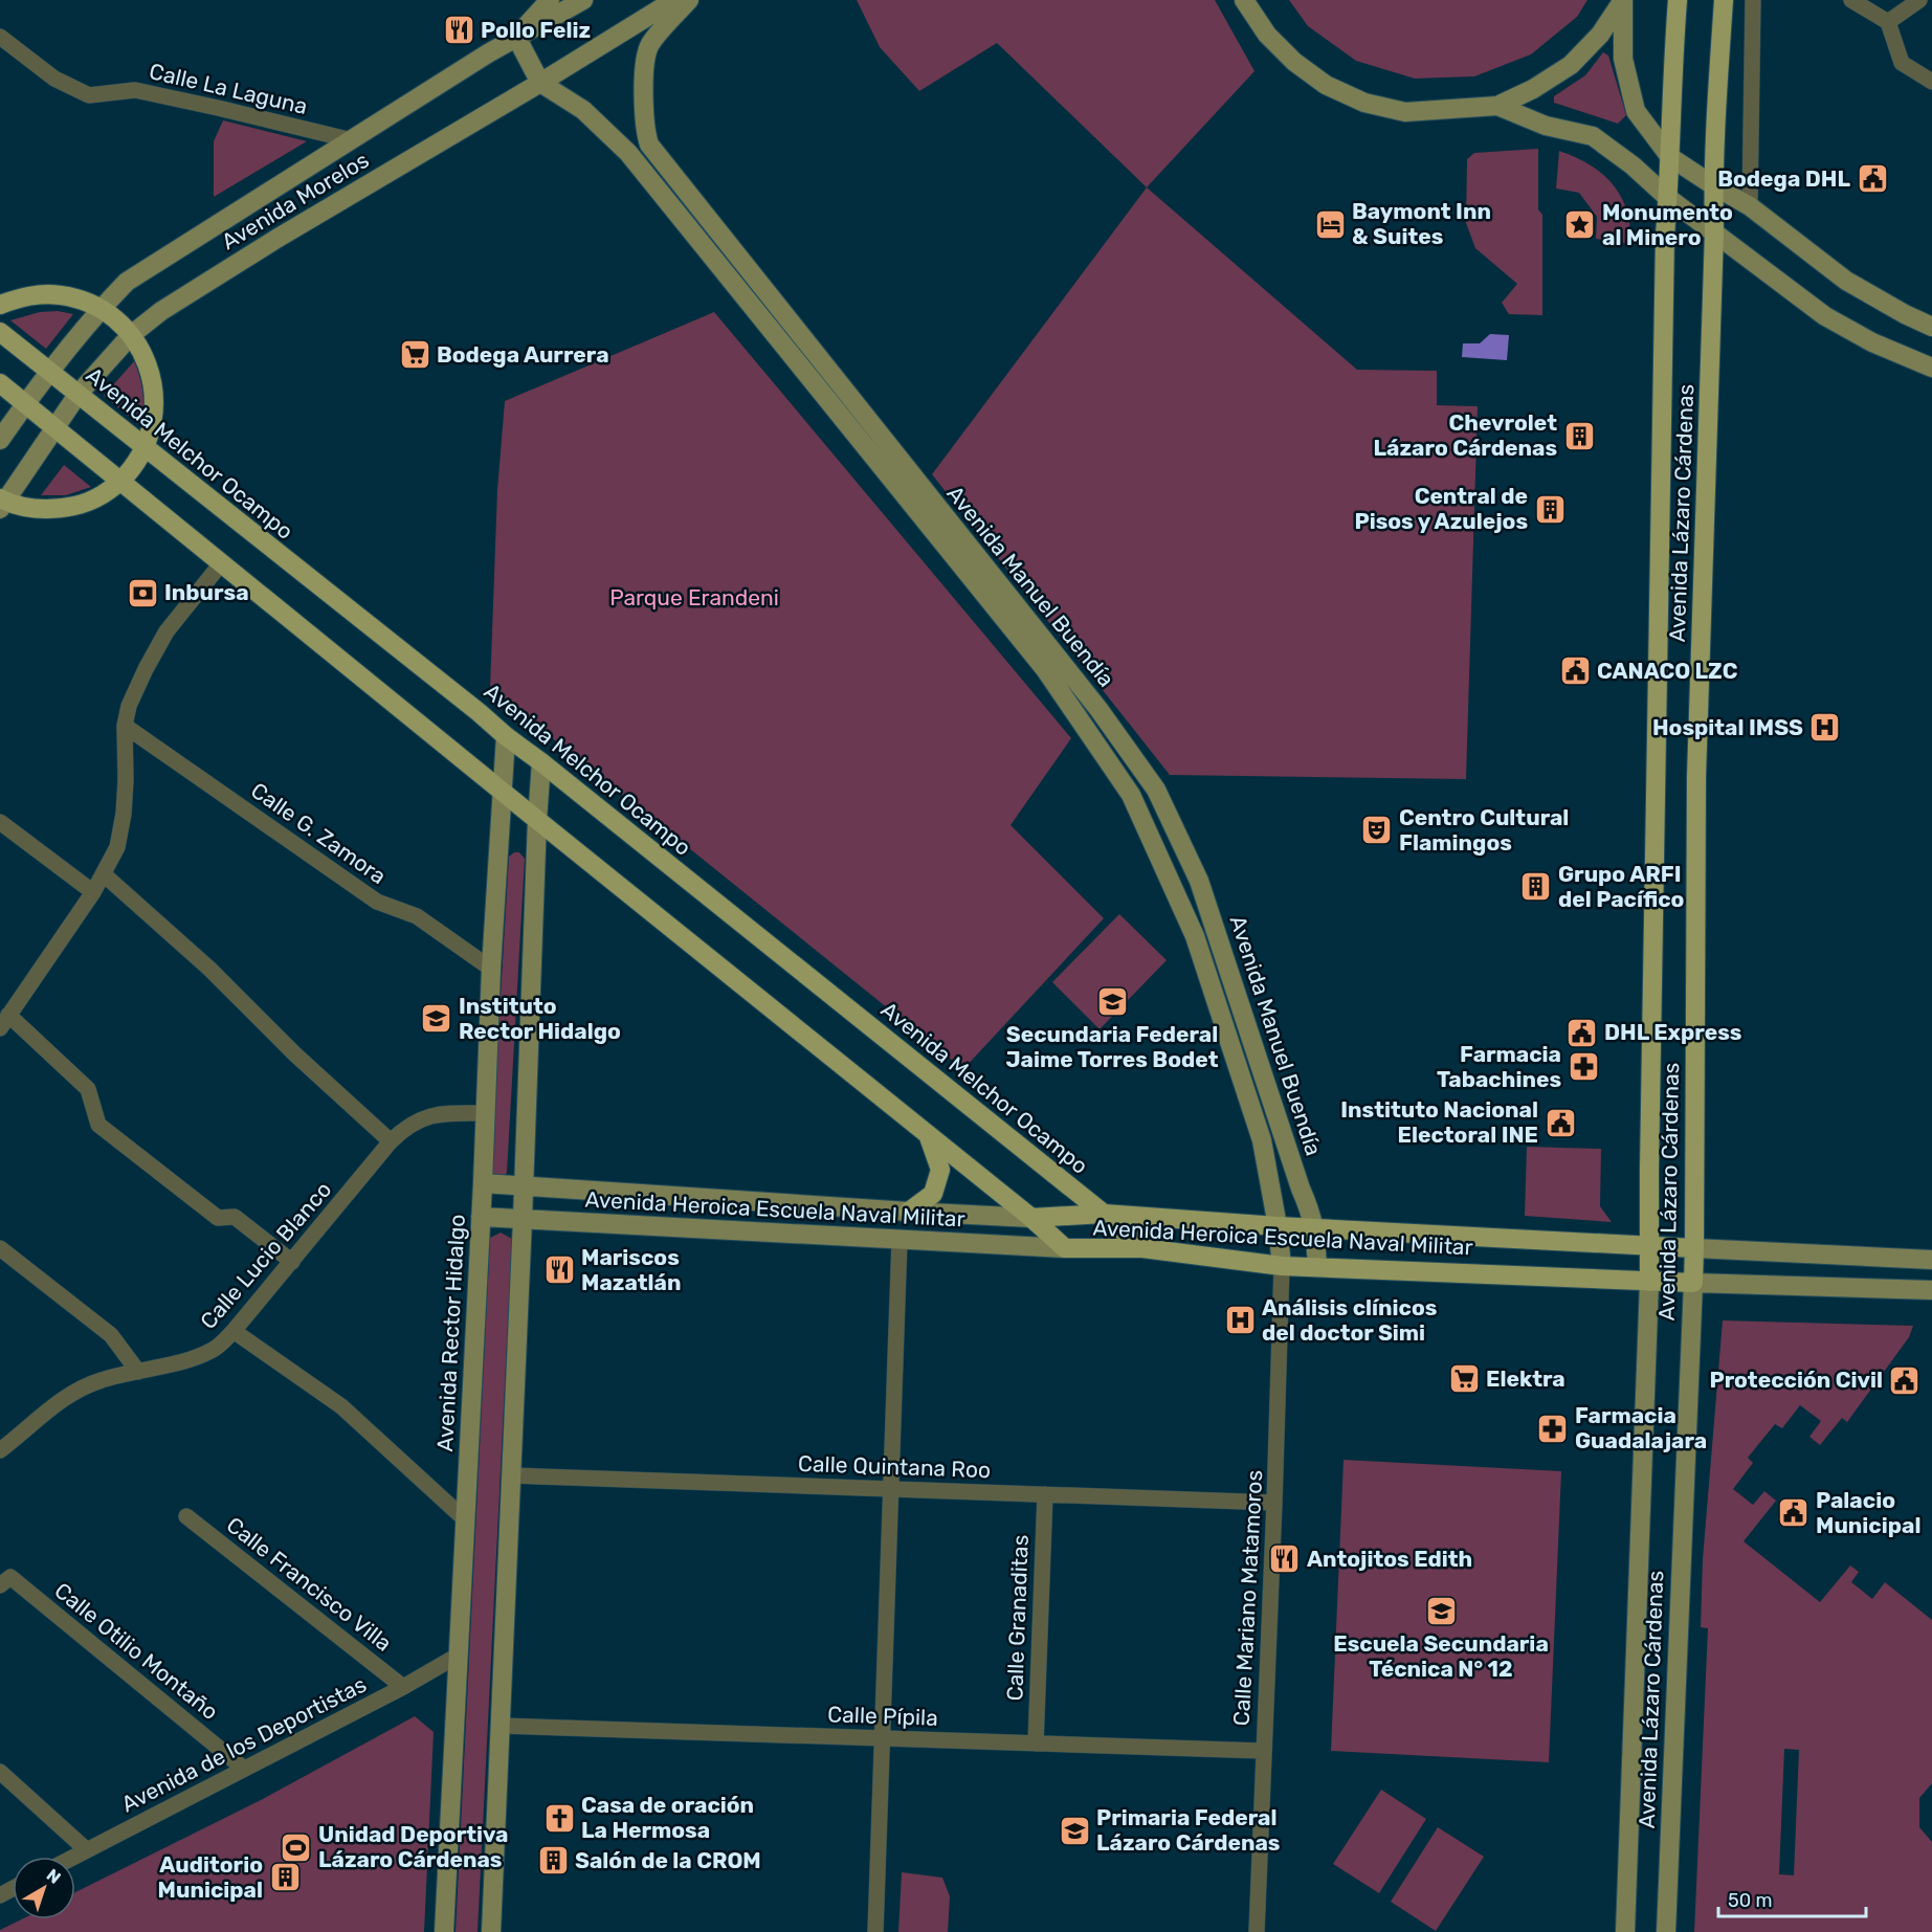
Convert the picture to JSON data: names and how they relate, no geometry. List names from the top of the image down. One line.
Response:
{"streets":{"main road":["Avenida Melchor Ocampo","Avenida Lázaro Cárdenas","Avenida Heroica Escuela Naval Militar"],"street":["Calle La Laguna","Avenida Morelos","Avenida Manuel Buendía","Calle G. Zamora","Calle Lucio Blanco","Avenida Rector Hidalgo","Calle Quintana Roo","Calle Francisco Villa","Calle Mariano Matamoros","Calle Granaditas","Calle Otilio Montaño","Calle Pípila","Avenida de los Deportistas"]},"crossings":[["Calle La Laguna","Avenida Morelos"],["Avenida Morelos","Avenida Melchor Ocampo"],["Avenida Morelos","Avenida Manuel Buendía"],["Avenida Melchor Ocampo","Avenida Heroica Escuela Naval Militar"],["Avenida Melchor Ocampo","Avenida Rector Hidalgo"],["Avenida Lázaro Cárdenas","Avenida Heroica Escuela Naval Militar"],["Avenida Manuel Buendía","Avenida Heroica Escuela Naval Militar"],["Avenida Manuel Buendía","Calle Mariano Matamoros"],["Calle G. Zamora","Avenida Rector Hidalgo"],["Avenida Heroica Escuela Naval Militar","Avenida Rector Hidalgo"],["Avenida Heroica Escuela Naval Militar","Calle Mariano Matamoros"],["Calle Lucio Blanco","Avenida Rector Hidalgo"],["Avenida Rector Hidalgo","Avenida de los Deportistas"],["Calle Quintana Roo","Calle Mariano Matamoros"],["Calle Quintana Roo","Calle Granaditas"],["Calle Francisco Villa","Avenida de los Deportistas"],["Calle Mariano Matamoros","Calle Pípila"],["Calle Granaditas","Calle Pípila"],["Calle Otilio Montaño","Avenida de los Deportistas"]],"parks":["Parque Erandeni"],"places":{"restaurant":["Pollo Feliz","Mariscos Mazatlán","Antojitos Edith"],"public building":["Bodega DHL","CANACO LZC","DHL Express","Instituto Nacional Electoral INE","Protección Civil","Palacio Municipal"],"hotel":["Baymont Inn & Suites"],"place":["Monumento al Minero"],"supermarket":["Bodega Aurrera","Elektra"],"building":["Chevrolet Lázaro Cárdenas","Central de Pisos y Azulejos","Grupo ARFI del Pacífico","Salón de la CROM","Auditorio Municipal"],"bank":["Inbursa"],"hospital":["Hospital IMSS","Análisis clínicos del doctor Simi"],"theatre":["Centro Cultural Flamingos"],"school or university":["Secundaria Federal Jaime Torres Bodet","Instituto Rector Hidalgo","Escuela Secundaria Técnica N° 12","Primaria Federal Lázaro Cárdenas"],"pharmacy":["Farmacia Tabachines","Farmacia Guadalajara"],"church":["Casa de oración La Hermosa"],"sports":["Unidad Deportiva Lázaro Cárdenas"]},"scale_bar":"50 m","north":"top right"}
